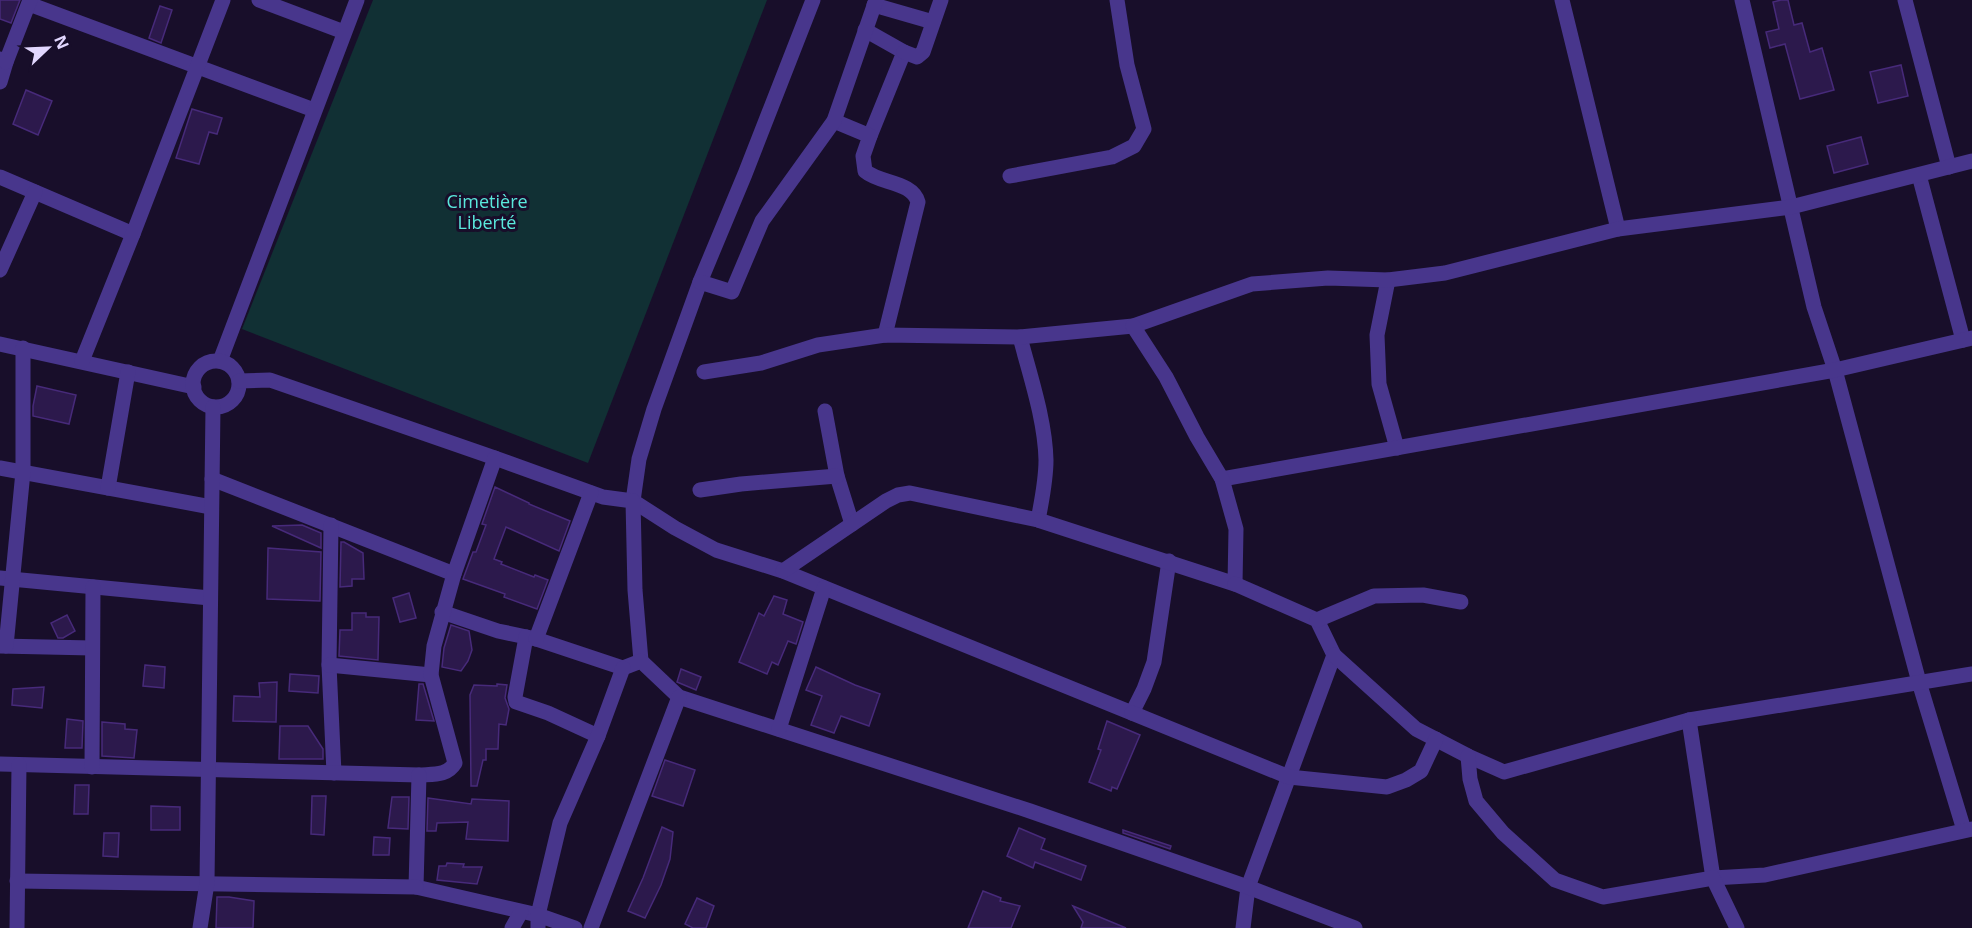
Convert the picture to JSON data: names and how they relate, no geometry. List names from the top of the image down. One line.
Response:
{"parks":["Cimetière Liberté"],"north":"top right"}
